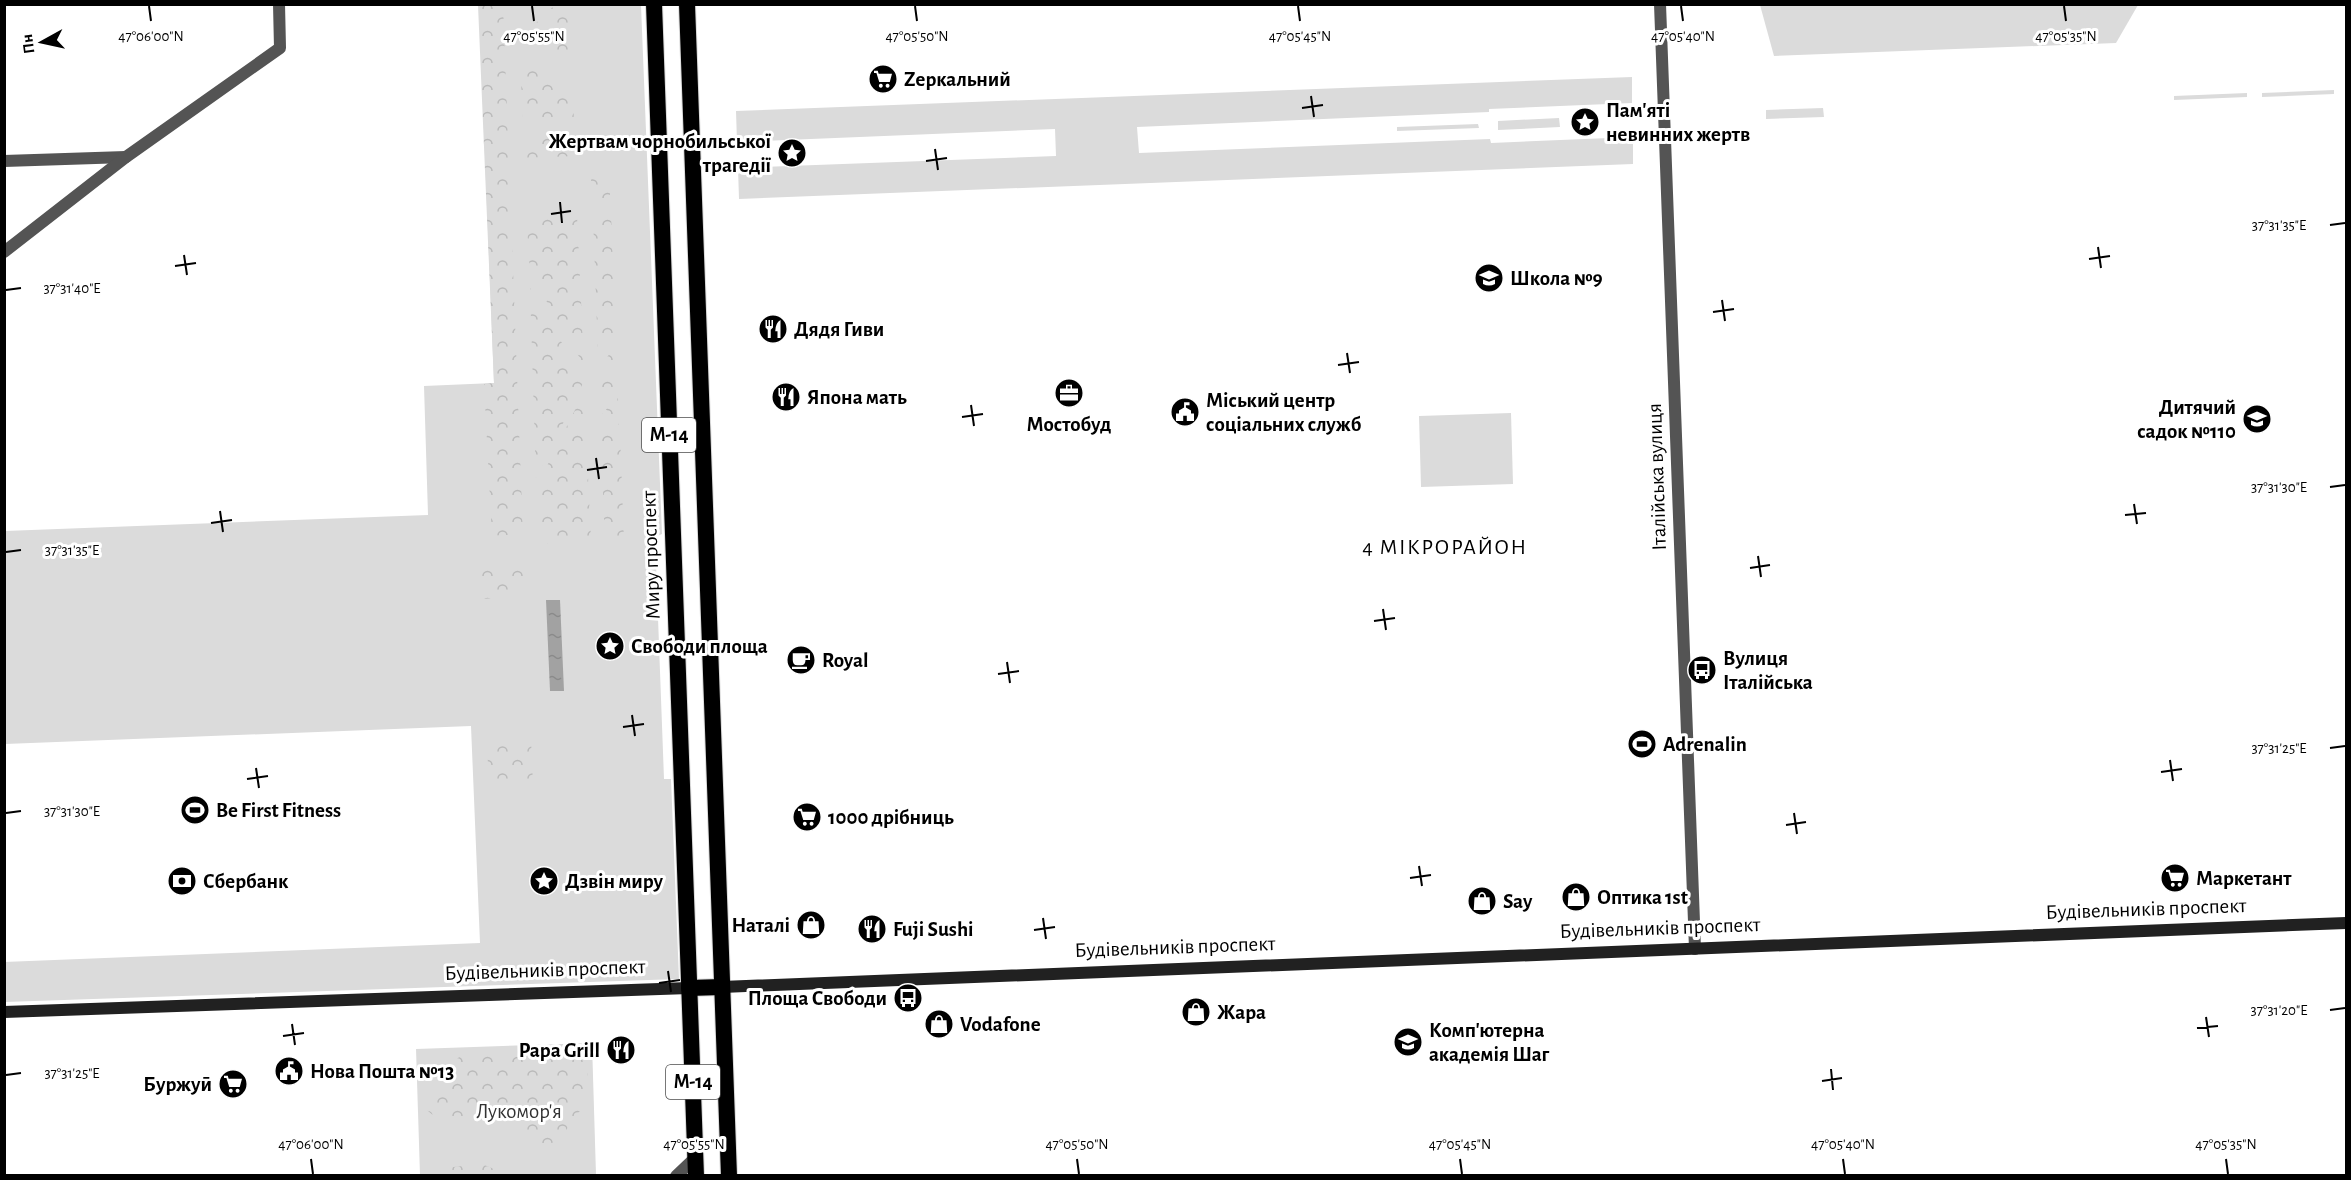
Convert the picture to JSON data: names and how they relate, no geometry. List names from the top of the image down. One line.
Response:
{"streets":{"highway":["М-14","Миру проспект","Будівельників проспект"],"street":["Італійська вулиця"]},"crossings":[["М-14","Будівельників проспект"],["Італійська вулиця","Будівельників проспект"],["Миру проспект","Будівельників проспект"]],"districts":["4 МІКРОРАЙОН"],"parks":["Лукомор'я"],"places":{"supermarket":["Zеркальний","1000 дрібниць","Маркетант","Буржуӣ"],"place":["Пам'яті невинних жертв","Жертвам чорнобильської трагедії","Свободи площа","Дзвін миру"],"school or university":["Школа №9","Дитячий садок №110","Комп'ютерна академія Шаг"],"restaurant":["Дядя Гиви","Япона мать","Fuji Sushi","Papa Grill"],"office":["Мостобуд"],"public building":["Міський центр соціальних служб","Нова Пошта №13"],"cafe":["Royal"],"bus stop":["Вулиця Італійська","Площа Свободи"],"sports":["Adrenalin","Be First Fitness"],"bank":["Сбербанк"],"shop":["Оптика 1st","Say","Наталі","Жара","Vodafone"]},"north":"left","coordinates":["47°06'00\"N","47°05'55\"N","47°05'50\"N","47°05'45\"N","47°05'40\"N","47°05'35\"N","37°31'35\"E","37°31'40\"E","37°31'30\"E","37°31'25\"E","37°31'20\"E"]}
